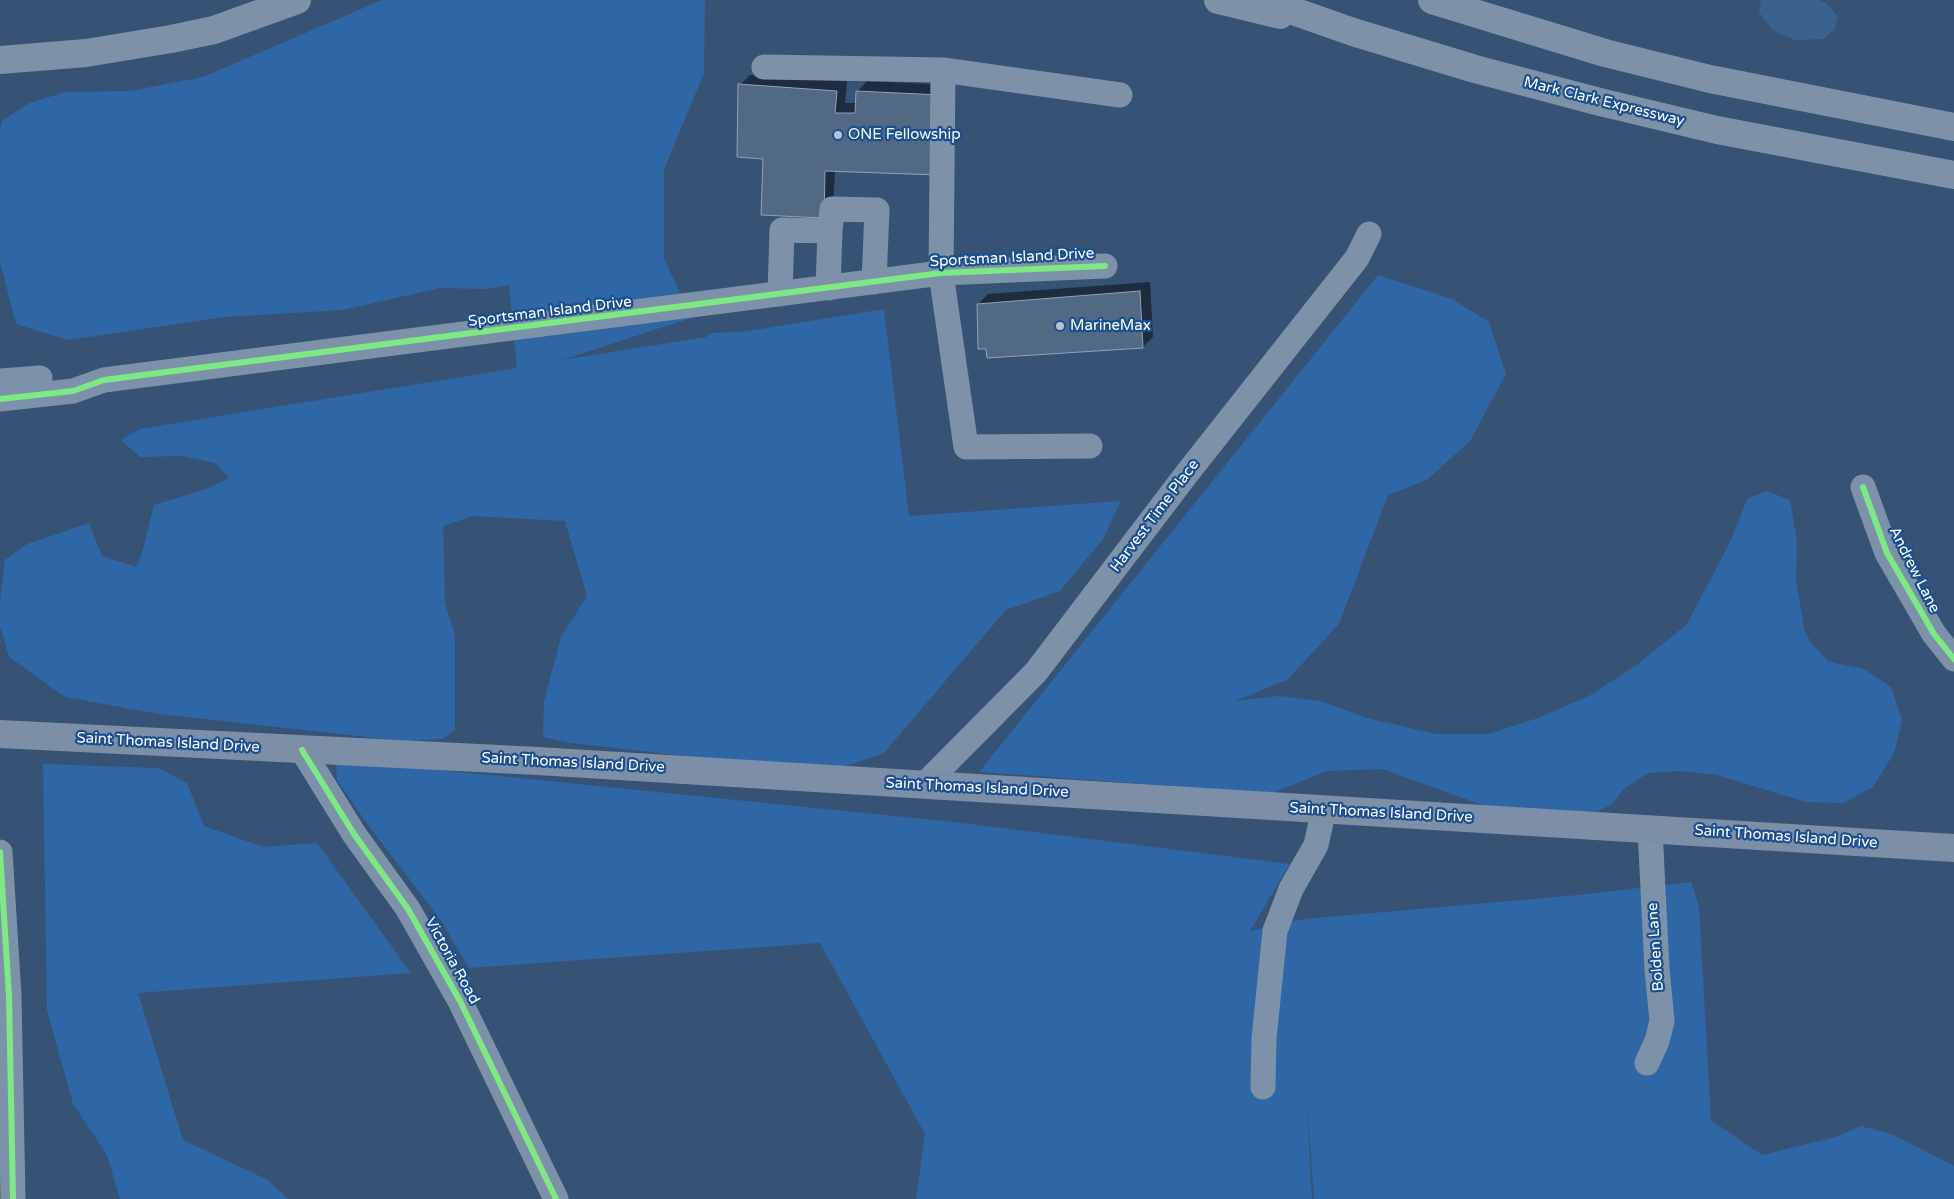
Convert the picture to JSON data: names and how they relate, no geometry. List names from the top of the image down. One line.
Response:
{"streets":{"highway":["Mark Clark Expressway"],"main road":["Saint Thomas Island Drive"],"street":["Sportsman Island Drive","Harvest Time Place","Andrew Lane","Bolden Lane","Victoria Road"]},"crossings":[["Harvest Time Place","Saint Thomas Island Drive"],["Saint Thomas Island Drive","Bolden Lane"],["Saint Thomas Island Drive","Victoria Road"]],"places":["ONE Fellowship","MarineMax"]}
